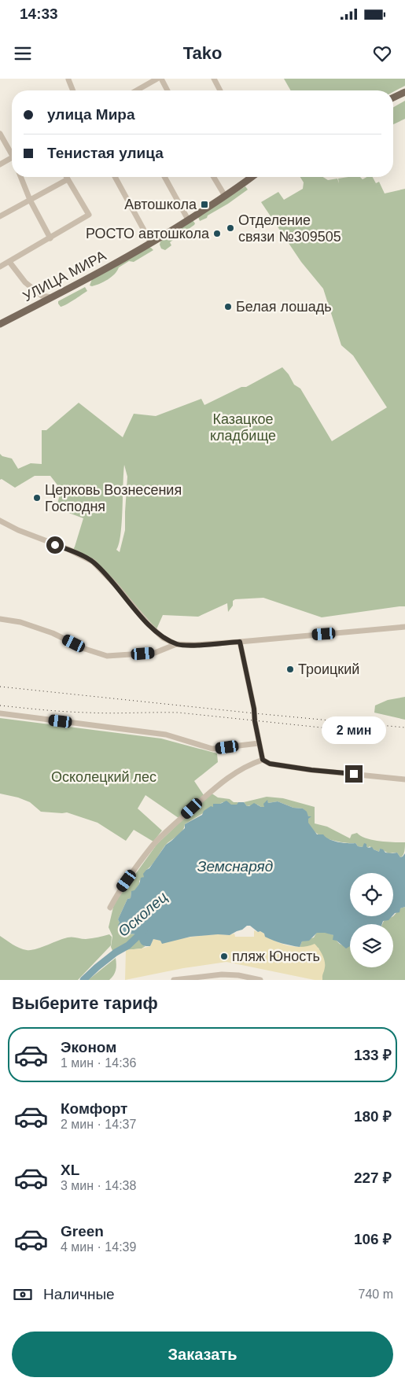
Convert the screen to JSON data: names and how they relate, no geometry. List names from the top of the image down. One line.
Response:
{"streets":{"main road":["УЛИЦА МИРА"]},"water":["Земснаряд","Осколец"],"parks":["Казацкое кладбище","Осколецкий лес"],"places":{"transit":["Автошкола"],"other":["Отделение связи №309505","РОСТО автошкола","Белая лошадь","Церковь Вознесения Господня","Троицкий","пляж Юность"]},"page":{"status":"14:33","header":"Tako","banner":["улица Мира","Тенистая улица"],"bubble":"2 мин","heading":"Выберите тариф","list":[{"name":"Эконом","note":"1 мин · 14:36","value":"133 ₽"},{"name":"Комфорт","note":"2 мин · 14:37","value":"180 ₽"},{"name":"XL","note":"3 мин · 14:38","value":"227 ₽"},{"name":"Green","note":"4 мин · 14:39","value":"106 ₽"}],"pay":["Наличные","740 m"],"buttons":"Заказать"}}
